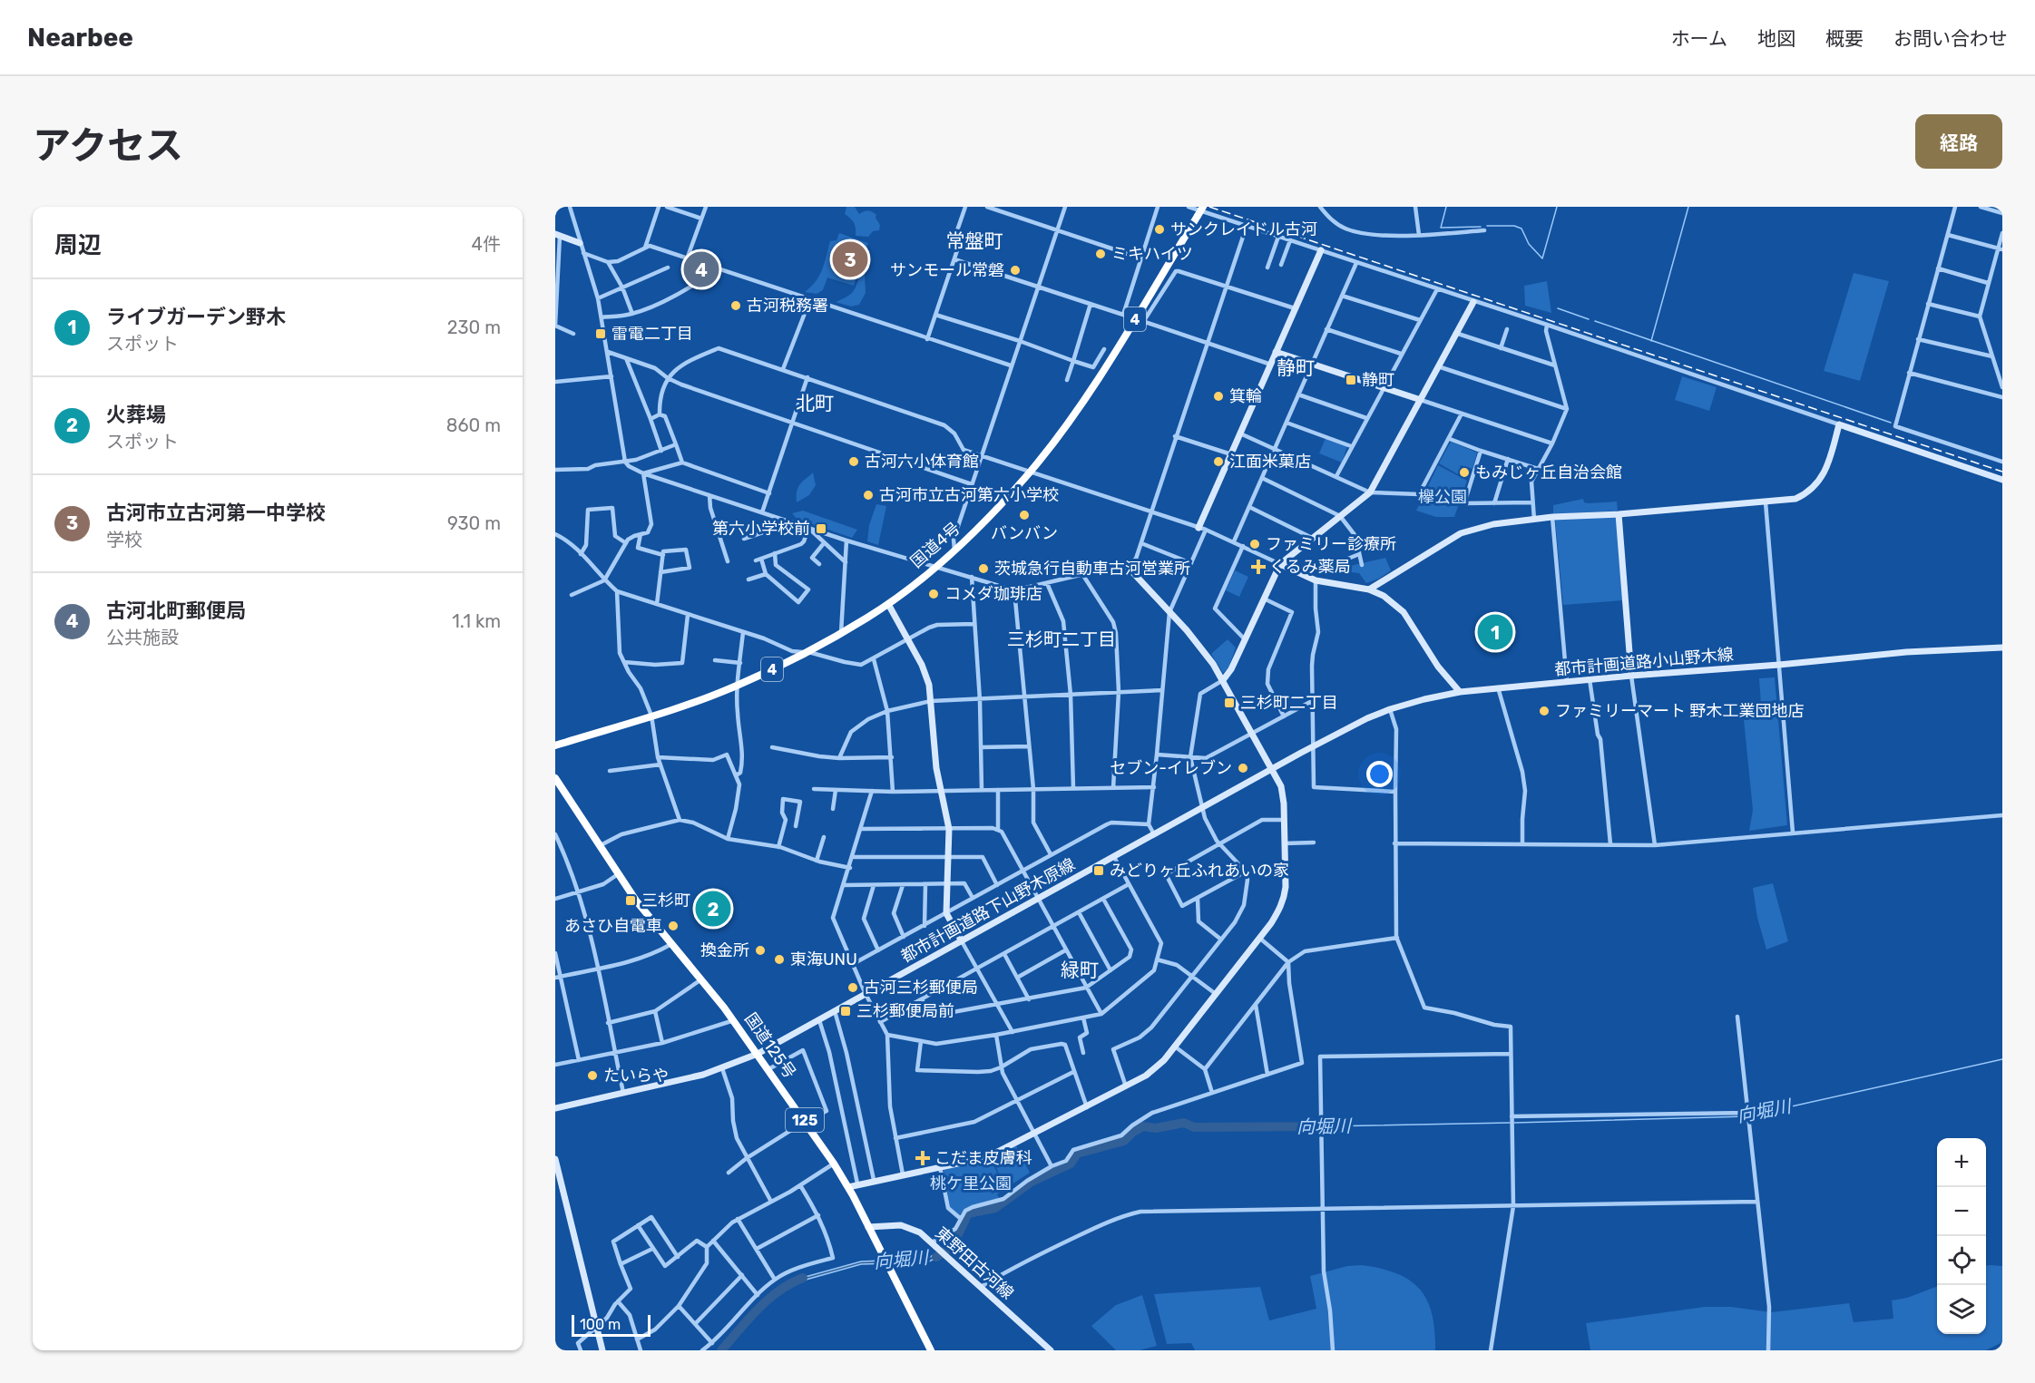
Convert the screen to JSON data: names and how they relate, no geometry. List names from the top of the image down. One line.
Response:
{"streets":{"highway":["4","国道4号","国道125号","125"],"street":["都市計画道路小山野木線","都市計画道路下山野木原線","東野田古河線"]},"crossings":[["都市計画道路小山野木線","都市計画道路下山野木原線"],["都市計画道路下山野木原線","国道125号"],["国道125号","東野田古河線"]],"districts":["常盤町","静町","北町","三杉町二丁目","緑町"],"water":["向堀川"],"parks":["欅公園","桃ケ里公園"],"places":{"other":["サンクレイドル古河","ミキハイツ","サンモール常磐","古河税務署","箕輪","古河六小体育館","江面米菓店","もみじヶ丘自治会館","古河市立古河第六小学校","バンバン","ファミリー診療所","茨城急行自動車古河営業所","コメダ珈琲店","ファミリーマート 野木工業団地店","セブン-イレブン","あさひ自電車","換金所","東海UNU","古河三杉郵便局","たいらや"],"transit":["雷電二丁目","静町","第六小学校前","三杉町二丁目","みどりヶ丘ふれあいの家","三杉町","三杉郵便局前"],"health":["くるみ薬局","こだま皮膚科"]},"scale_bar":"100 m","page":{"header":"Nearbee","nav":["ホーム","地図","概要","お問い合わせ"],"title":"アクセス","buttons":"経路","heading":["周辺","4件"],"pins":["3","4","1","2"],"list":[{"mark":"1","name":"ライブガーデン野木","note":"スポット","value":"230 m"},{"mark":"2","name":"火葬場","note":"スポット","value":"860 m"},{"mark":"3","name":"古河市立古河第一中学校","note":"学校","value":"930 m"},{"mark":"4","name":"古河北町郵便局","note":"公共施設","value":"1.1 km"}],"map_buttons":["+","−"],"scale":"100 m"}}
